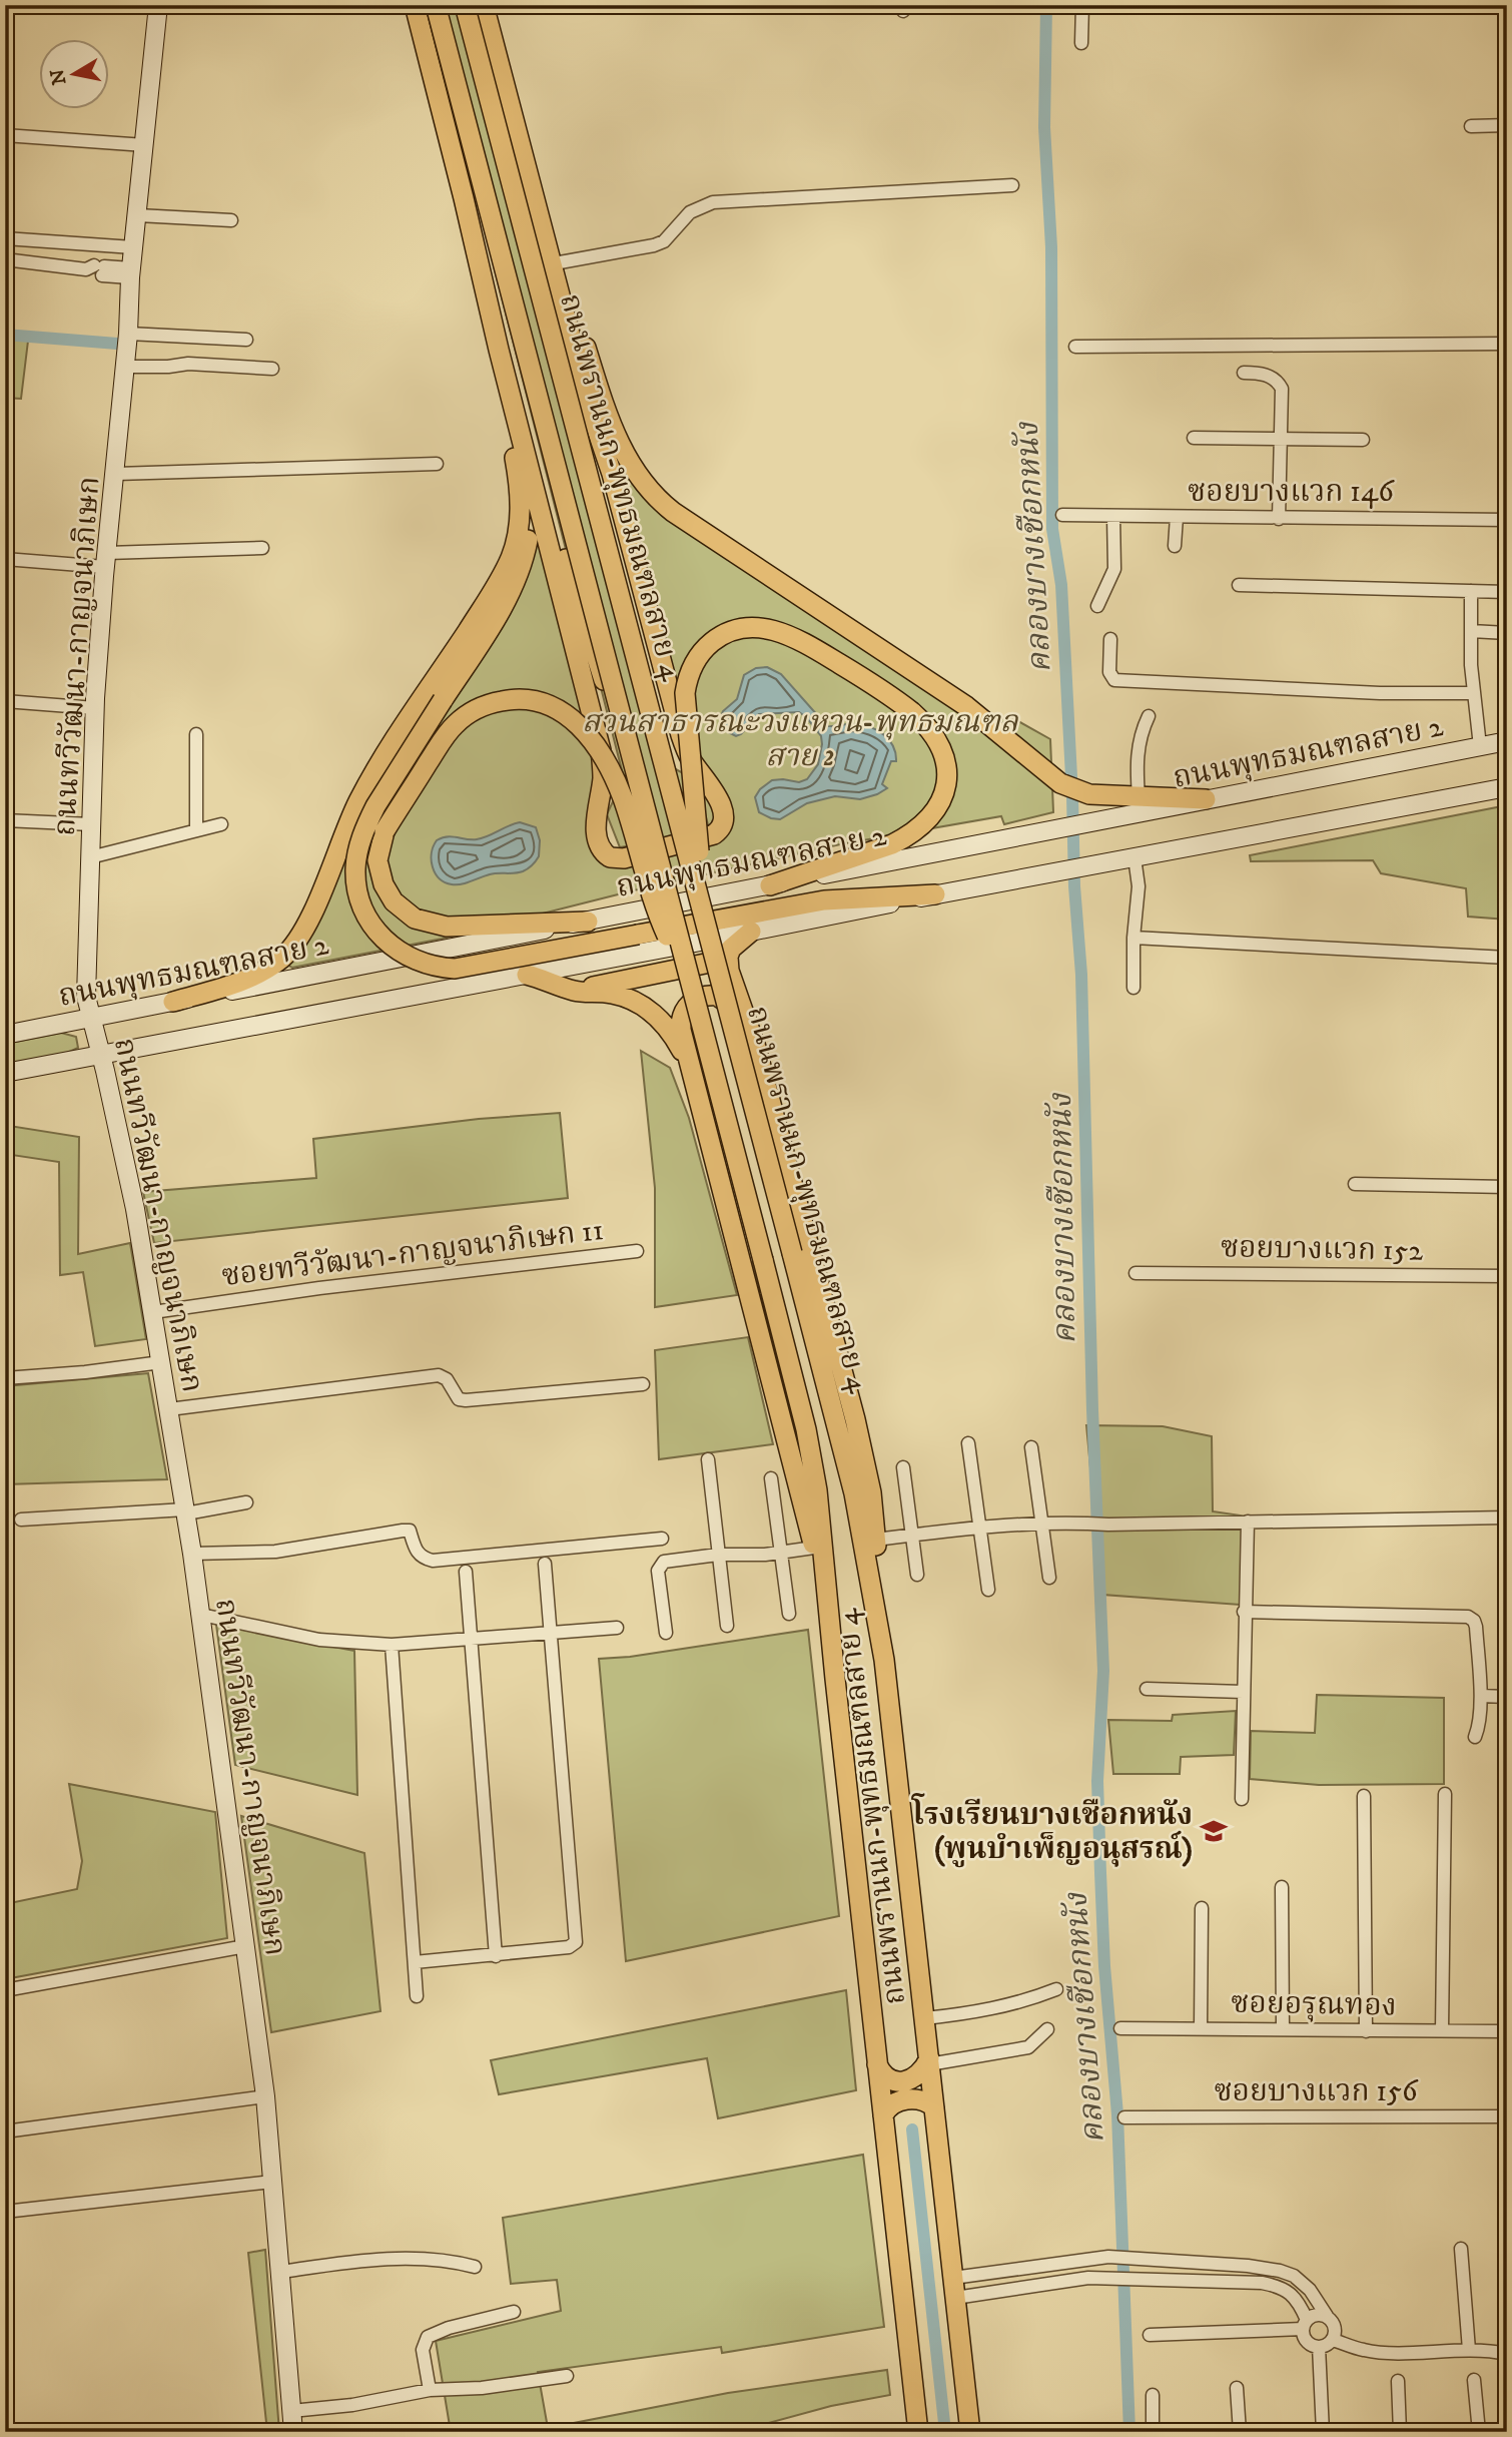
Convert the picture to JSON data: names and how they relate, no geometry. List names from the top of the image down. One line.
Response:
{"streets":{"main road":["ถนนพรานนก-พุทธมณฑลสาย 4","ถนนทวีวัฒนา-กาญจนาภิเษก","ถนนพุทธมณฑลสาย 2"],"street":["ซอยบางแวก 146","ซอยบางแวก 152","ซอยทวีวัฒนา-กาญจนาภิเษก 11","ซอยอรุณทอง","ซอยบางแวก 156"]},"crossings":[["ถนนทวีวัฒนา-กาญจนาภิเษก","ถนนพุทธมณฑลสาย 2"],["ถนนทวีวัฒนา-กาญจนาภิเษก","ซอยทวีวัฒนา-กาญจนาภิเษก 11"]],"water":["คลองบางเชือกหนัง"],"parks":["สวนสาธารณะวงแหวน-พุทธมณฑล สาย 2"],"places":{"school or university":["โรงเรียนบางเชือกหนัง (พูนบำเพ็ญอนุสรณ์)"]},"north":"left"}
